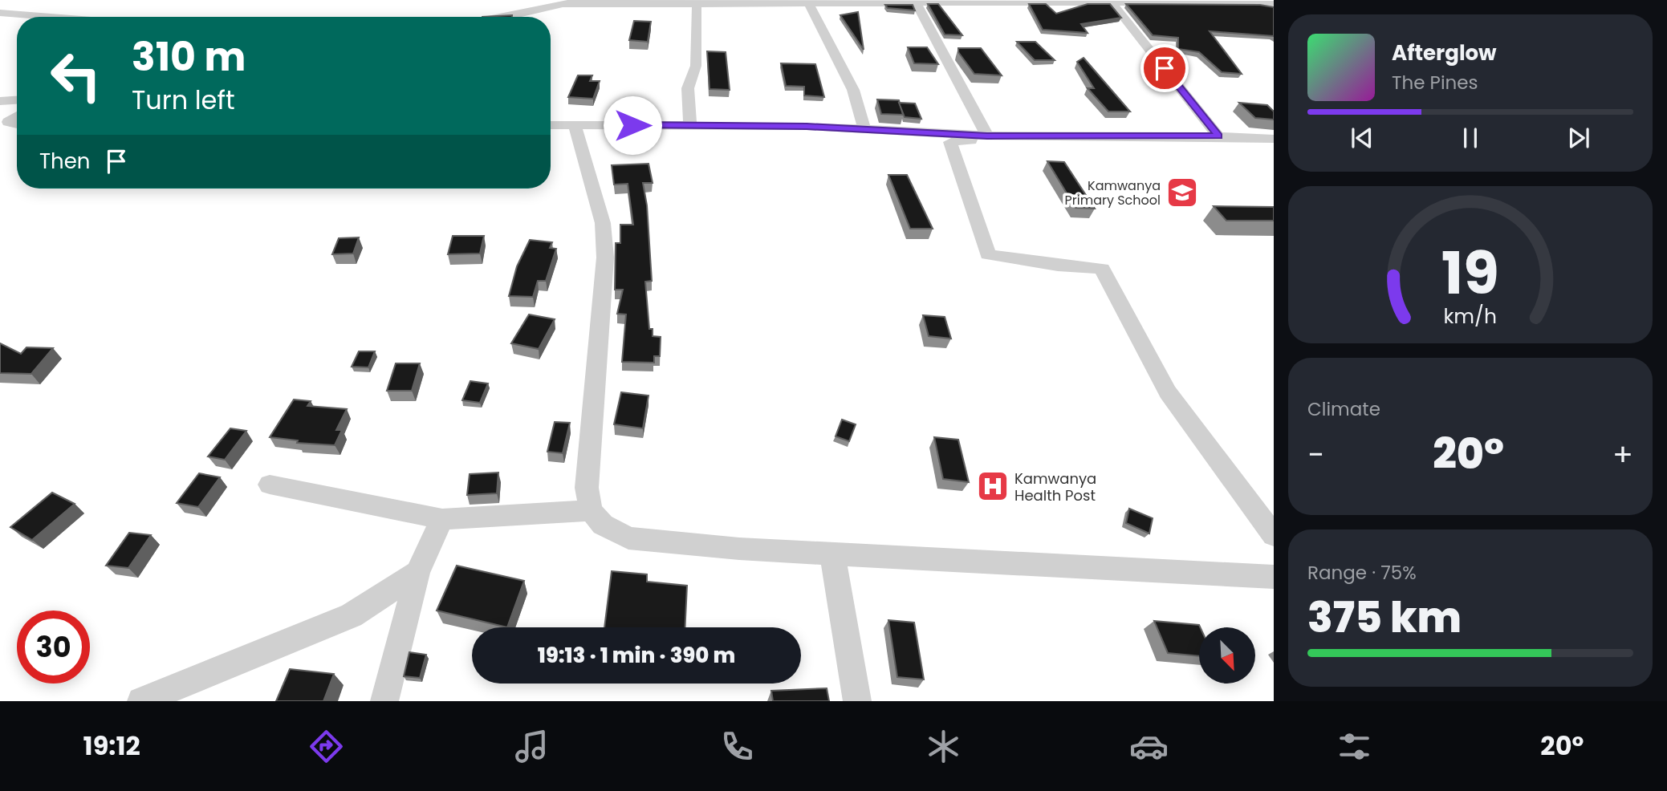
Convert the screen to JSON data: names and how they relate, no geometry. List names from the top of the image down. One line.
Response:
{"places":{"school or university":["Kamwanya Primary School"],"hospital":["Kamwanya Health Post"]},"north":"bottom right","page":{"turn":["310 m","Turn left"],"song":["Afterglow","The Pines"],"then":"Then","tile":["Climate",["Range · 75%","375 km"]],"heat":["−","20°","+"],"limit":"30","trip":"19:13 · 1 min · 390 m","tabs":["19:12","20°"],"gauge":["19","km/h"]}}
